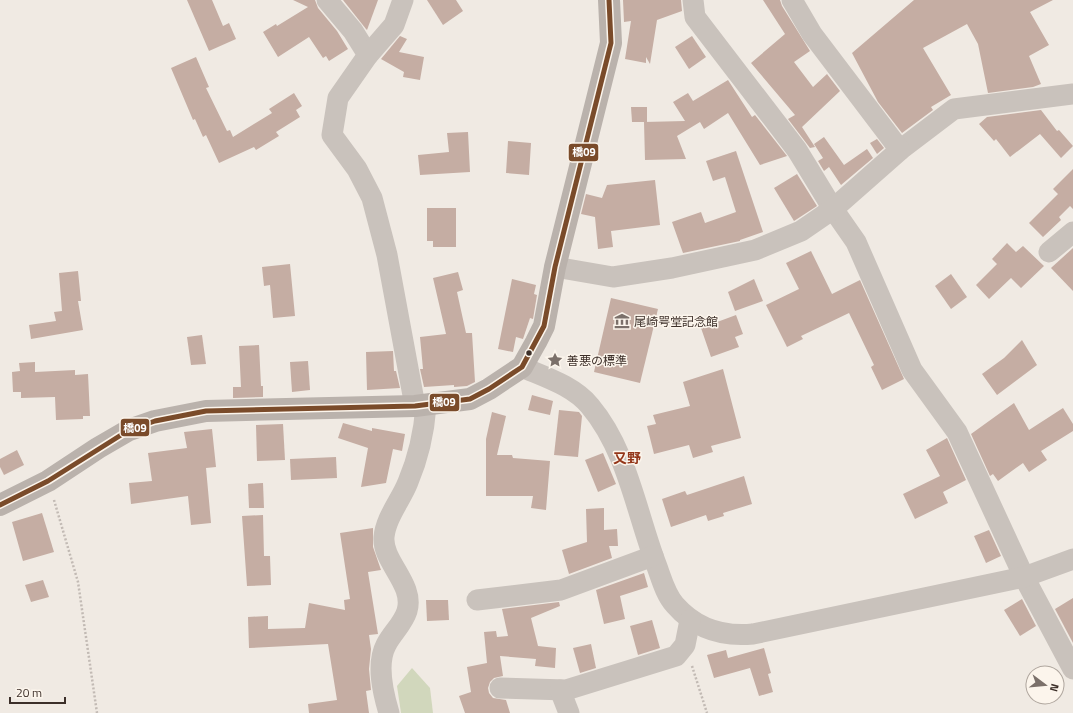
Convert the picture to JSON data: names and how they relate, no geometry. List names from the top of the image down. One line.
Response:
{"districts":["又野"],"places":{"museum":["尾崎咢堂記念館"],"place":["善悪の標準"]},"lines":["transit line 橋09"],"scale_bar":"20 m","north":"right"}
